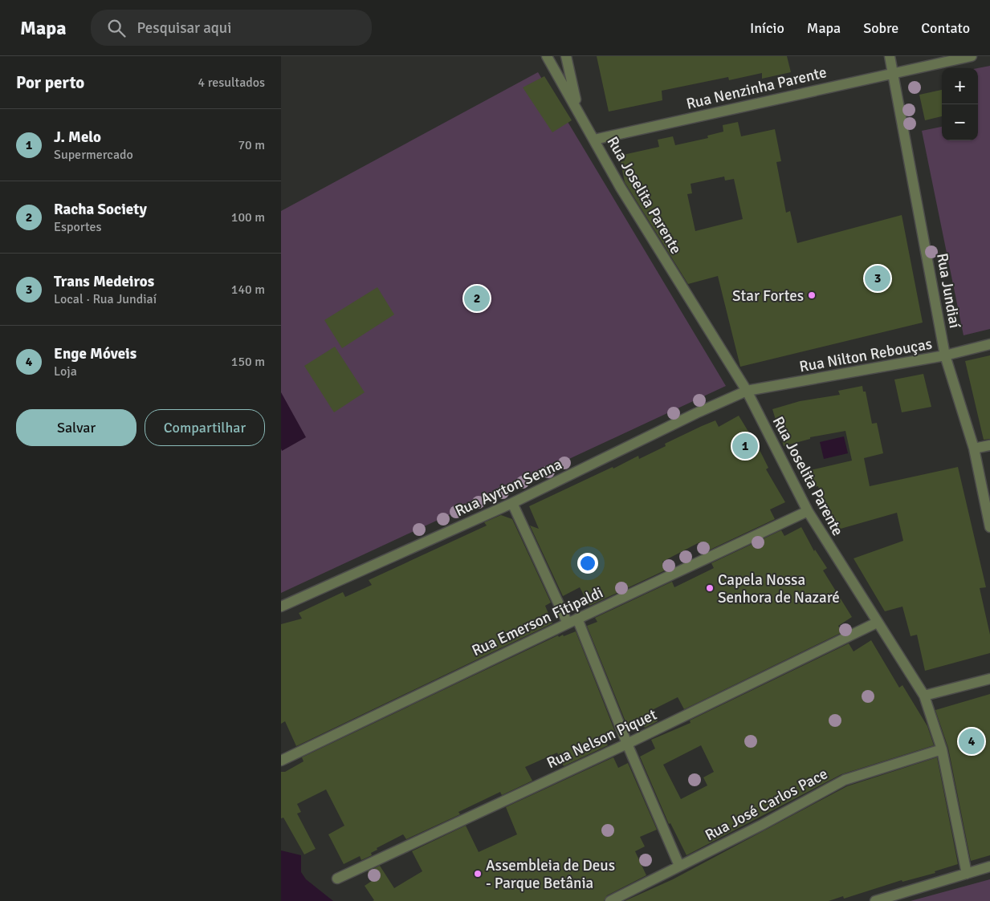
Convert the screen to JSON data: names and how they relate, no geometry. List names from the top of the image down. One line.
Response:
{"streets":{"street":["Rua Nenzinha Parente","Rua Joselita Parente","Rua Jundiaí","Rua Nilton Rebouças","Rua Ayrton Senna","Rua Emerson Fitipaldi","Rua Nelson Piquet","Rua José Carlos Pace"]},"crossings":[["Rua Nenzinha Parente","Rua Joselita Parente"],["Rua Nenzinha Parente","Rua Jundiaí"],["Rua Joselita Parente","Rua Nilton Rebouças"],["Rua Joselita Parente","Rua Ayrton Senna"],["Rua Joselita Parente","Rua Emerson Fitipaldi"],["Rua Joselita Parente","Rua Nelson Piquet"],["Rua Joselita Parente","Rua José Carlos Pace"],["Rua Jundiaí","Rua Nilton Rebouças"],["Rua Nilton Rebouças","Rua Ayrton Senna"]],"places":["Star Fortes","Capela Nossa Senhora de Nazaré","Assembleia de Deus - Parque Betânia"],"page":{"header":"Mapa","search":"Pesquisar aqui","nav":["Início","Mapa","Sobre","Contato"],"heading":["Por perto","4 resultados"],"map_buttons":["+","−"],"list":[{"mark":"1","name":"J. Melo","note":"Supermercado","value":"70 m"},{"mark":"2","name":"Racha Society","note":"Esportes","value":"100 m"},{"mark":"3","name":"Trans Medeiros","note":"Local · Rua Jundiaí","value":"140 m"},{"mark":"4","name":"Enge Móveis","note":"Loja","value":"150 m"}],"pins":["3","2","1","4"],"buttons":["Salvar","Compartilhar"]}}
